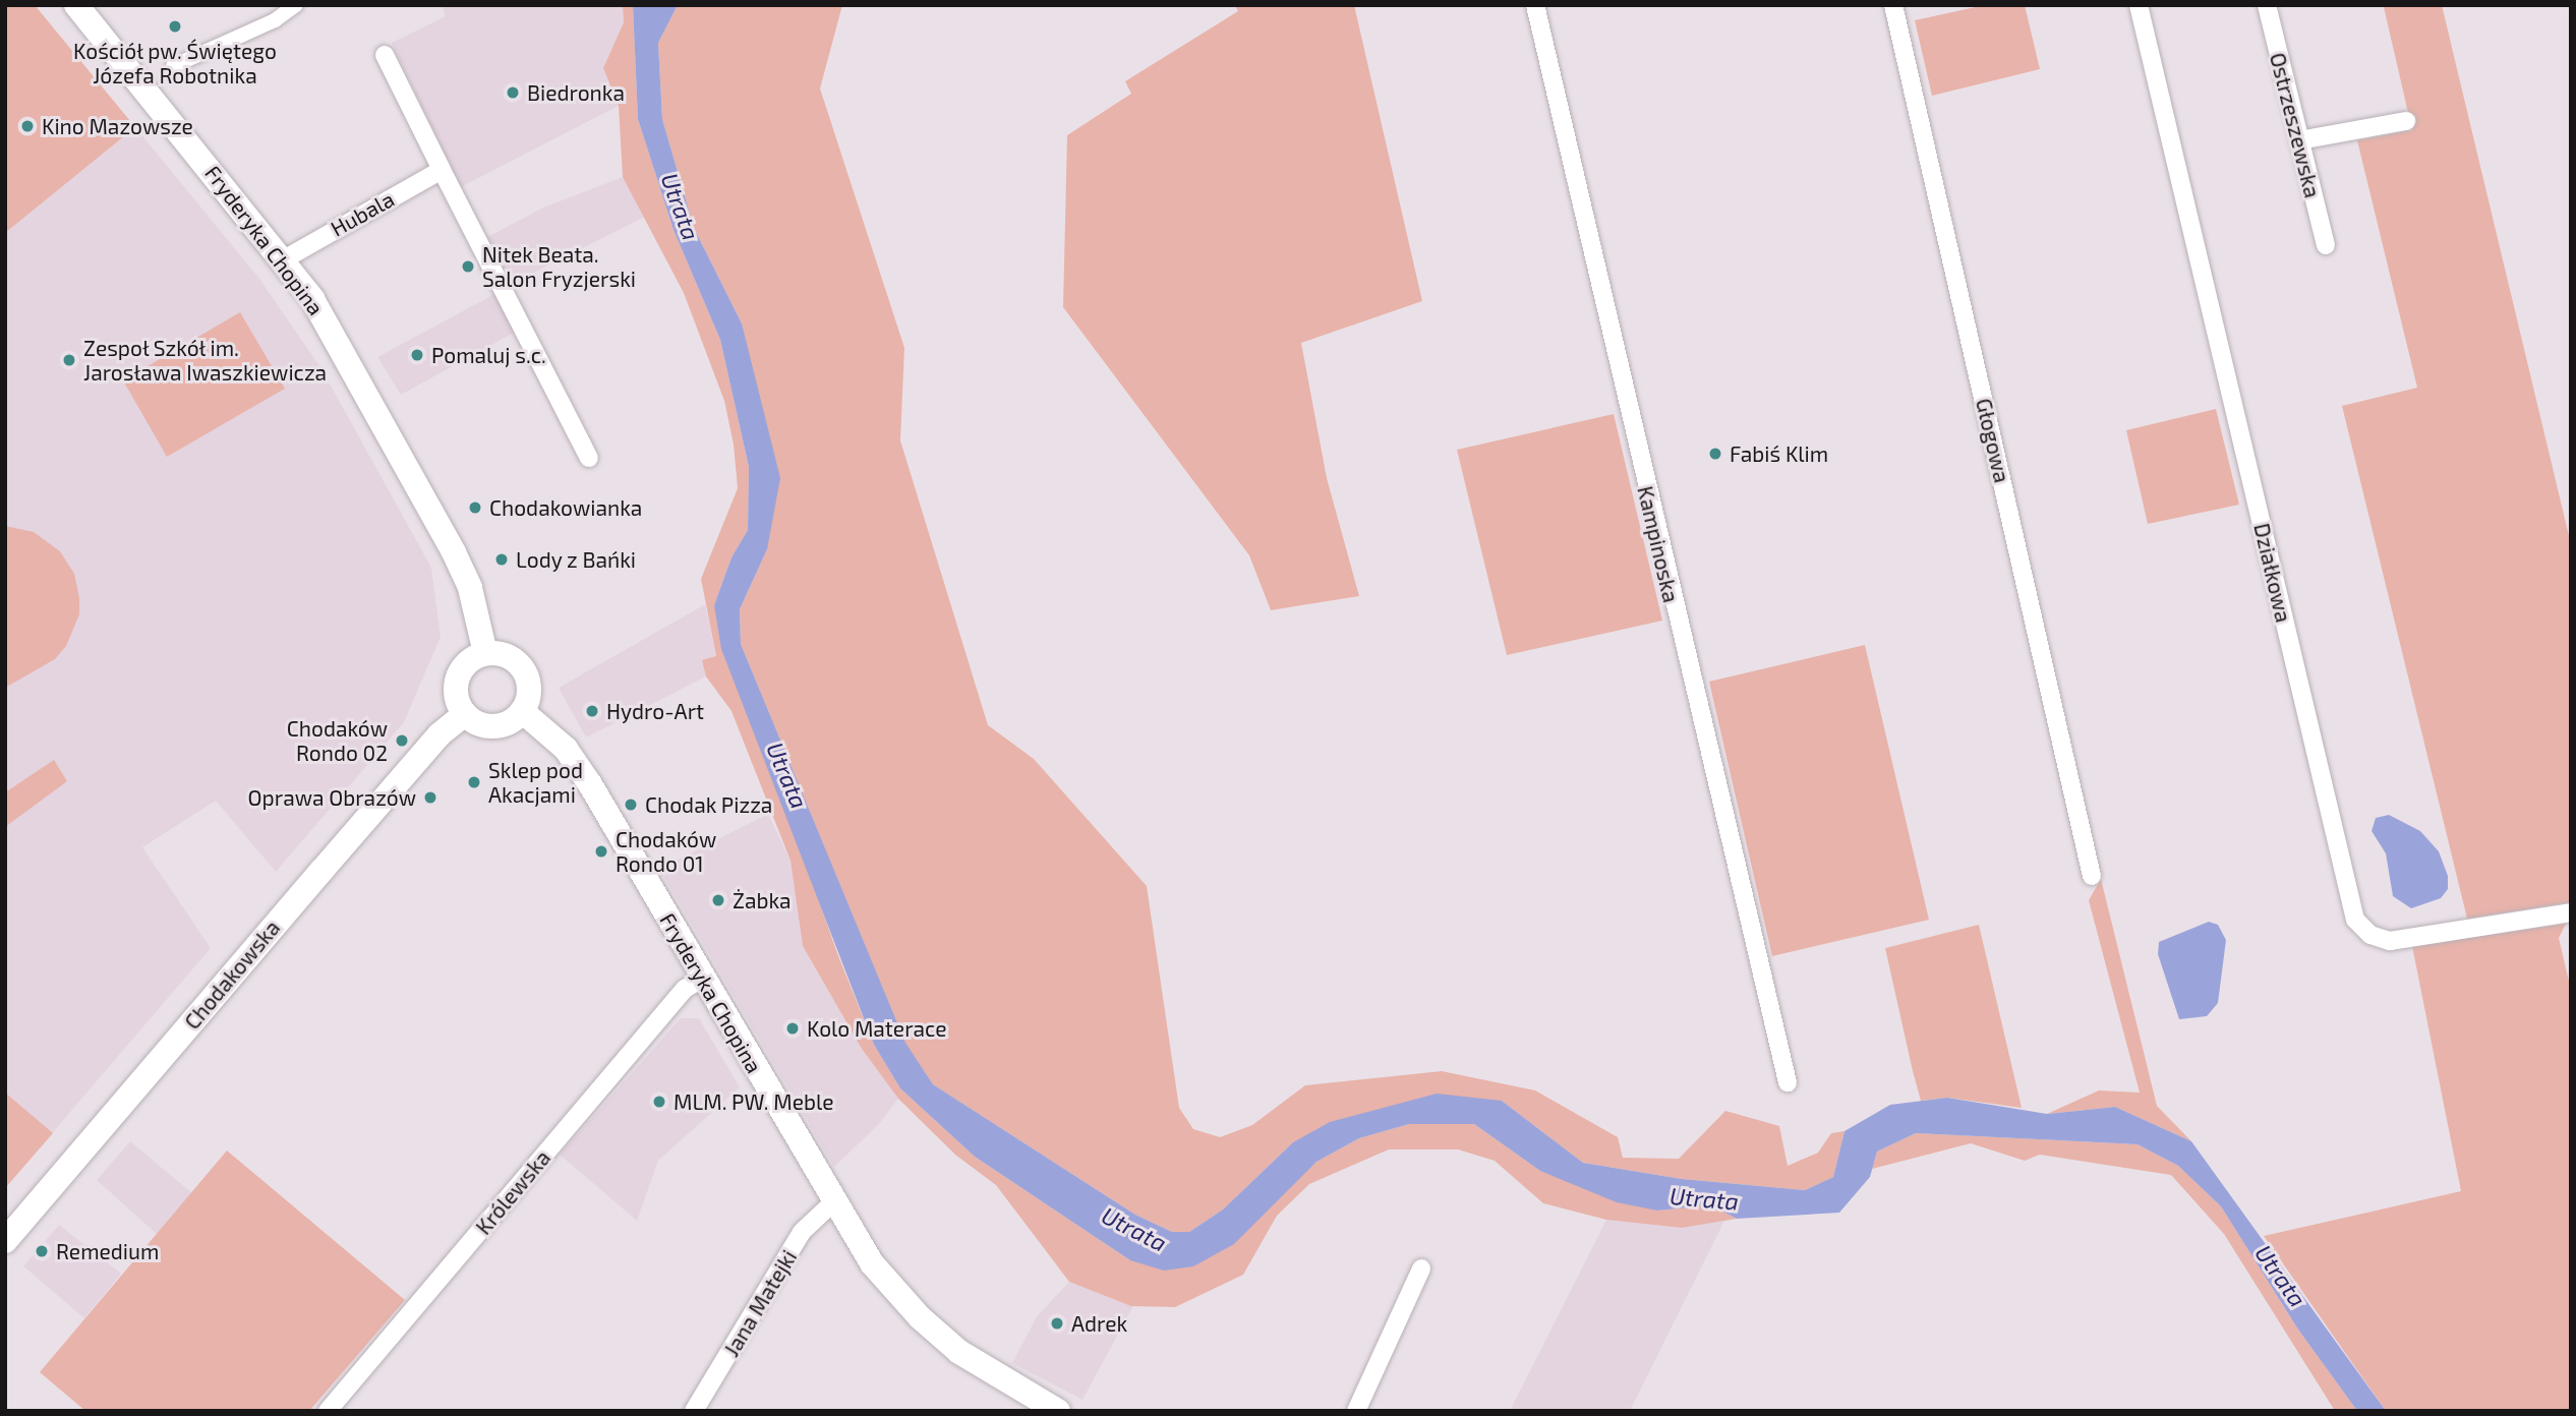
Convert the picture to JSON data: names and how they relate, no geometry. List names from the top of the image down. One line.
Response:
{"streets":{"main road":["Fryderyka Chopina","Chodakowska"],"street":["Ostrzeszewska","Hubala","Głogowa","Kampinoska","Działkowa","Królewska","Jana Matejki"]},"crossings":[["Hubala","Fryderyka Chopina"],["Fryderyka Chopina","Chodakowska"],["Fryderyka Chopina","Królewska"],["Fryderyka Chopina","Jana Matejki"]],"water":["Utrata"],"places":["Kościół pw. Świętego Józefa Robotnika","Biedronka","Kino Mazowsze","Nitek Beata. Salon Fryzjerski","Pomaluj s.c.","Zespoł Szkół im. Jarosława Iwaszkiewicza","Fabiś Klim","Chodakowianka","Lody z Bańki","Hydro-Art","Chodaków Rondo 02","Sklep pod Akacjami","Oprawa Obrazów","Chodak Pizza","Chodaków Rondo 01","Żabka","Kolo Materace","MLM. PW. Meble","Remedium","Adrek"]}
